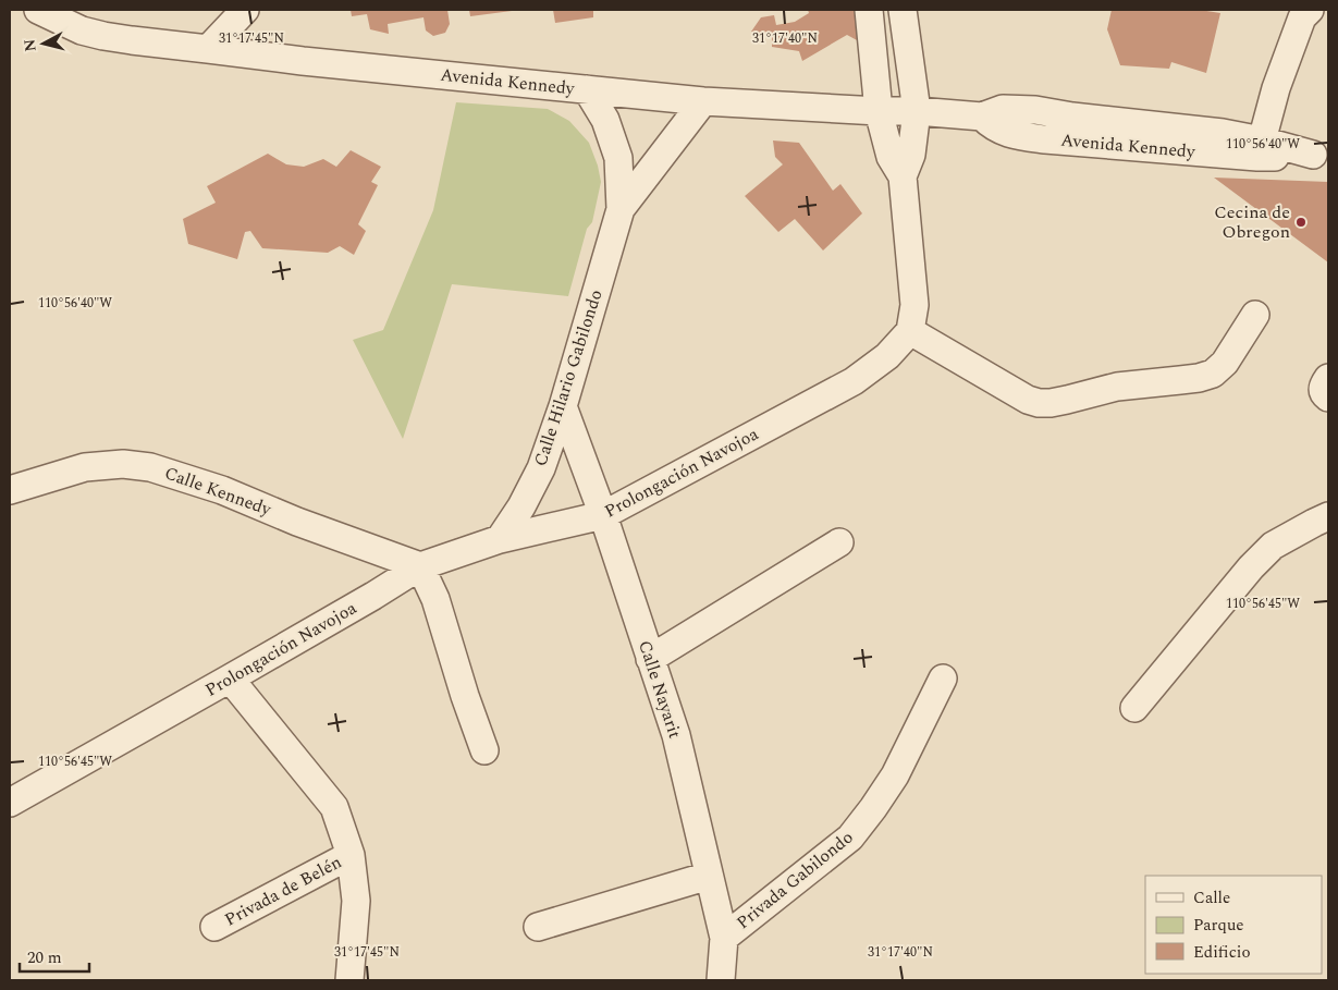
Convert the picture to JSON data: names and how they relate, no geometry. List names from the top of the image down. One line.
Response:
{"streets":{"street":["Avenida Kennedy","Calle Hilario Gabilondo","Prolongación Navojoa","Calle Kennedy","Calle Nayarit","Privada Gabilondo","Privada de Belén"]},"crossings":[["Avenida Kennedy","Calle Hilario Gabilondo"],["Calle Hilario Gabilondo","Prolongación Navojoa"],["Calle Hilario Gabilondo","Calle Nayarit"],["Prolongación Navojoa","Calle Kennedy"],["Prolongación Navojoa","Calle Nayarit"],["Calle Nayarit","Privada Gabilondo"]],"places":["Cecina de Obregon"],"legend":["Calle","Parque","Edificio"],"scale_bar":"20 m","north":"left","coordinates":["31°17'45\"N","31°17'40\"N","110°56'40\"W","110°56'45\"W"]}
